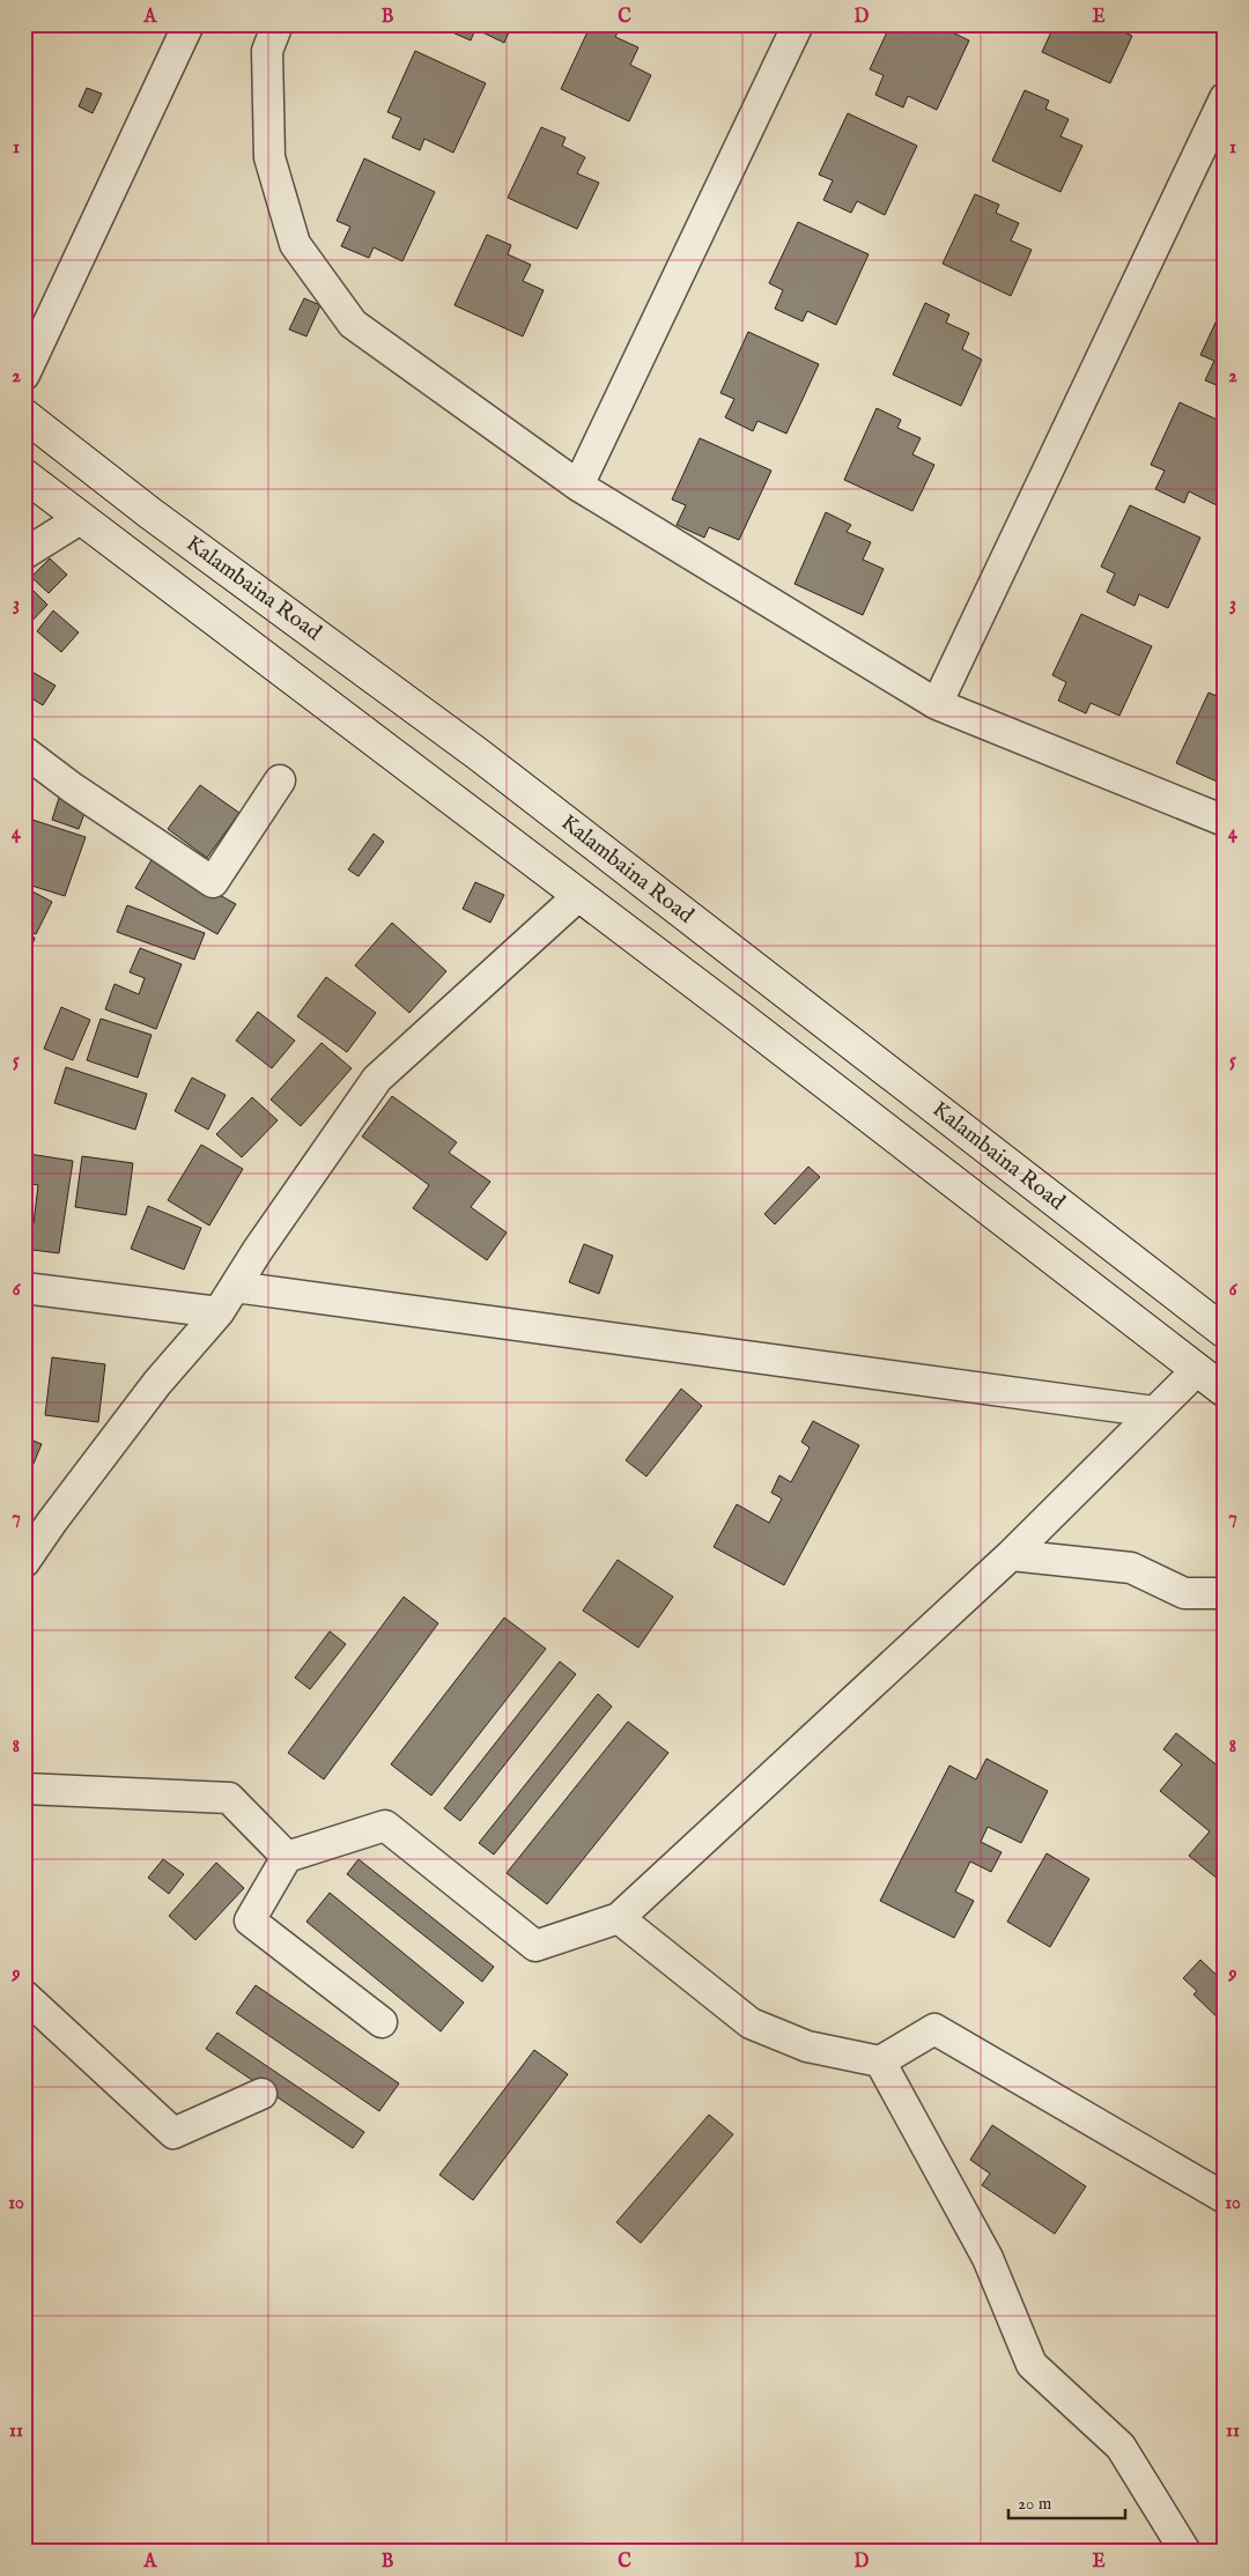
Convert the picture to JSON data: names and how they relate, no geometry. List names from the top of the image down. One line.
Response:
{"streets":{"main road":["Kalambaina Road"]},"scale_bar":"20 m","grid":{"columns":["A","B","C","D","E"],"rows":["1","2","3","4","5","6","7","8","9","10","11"]}}
